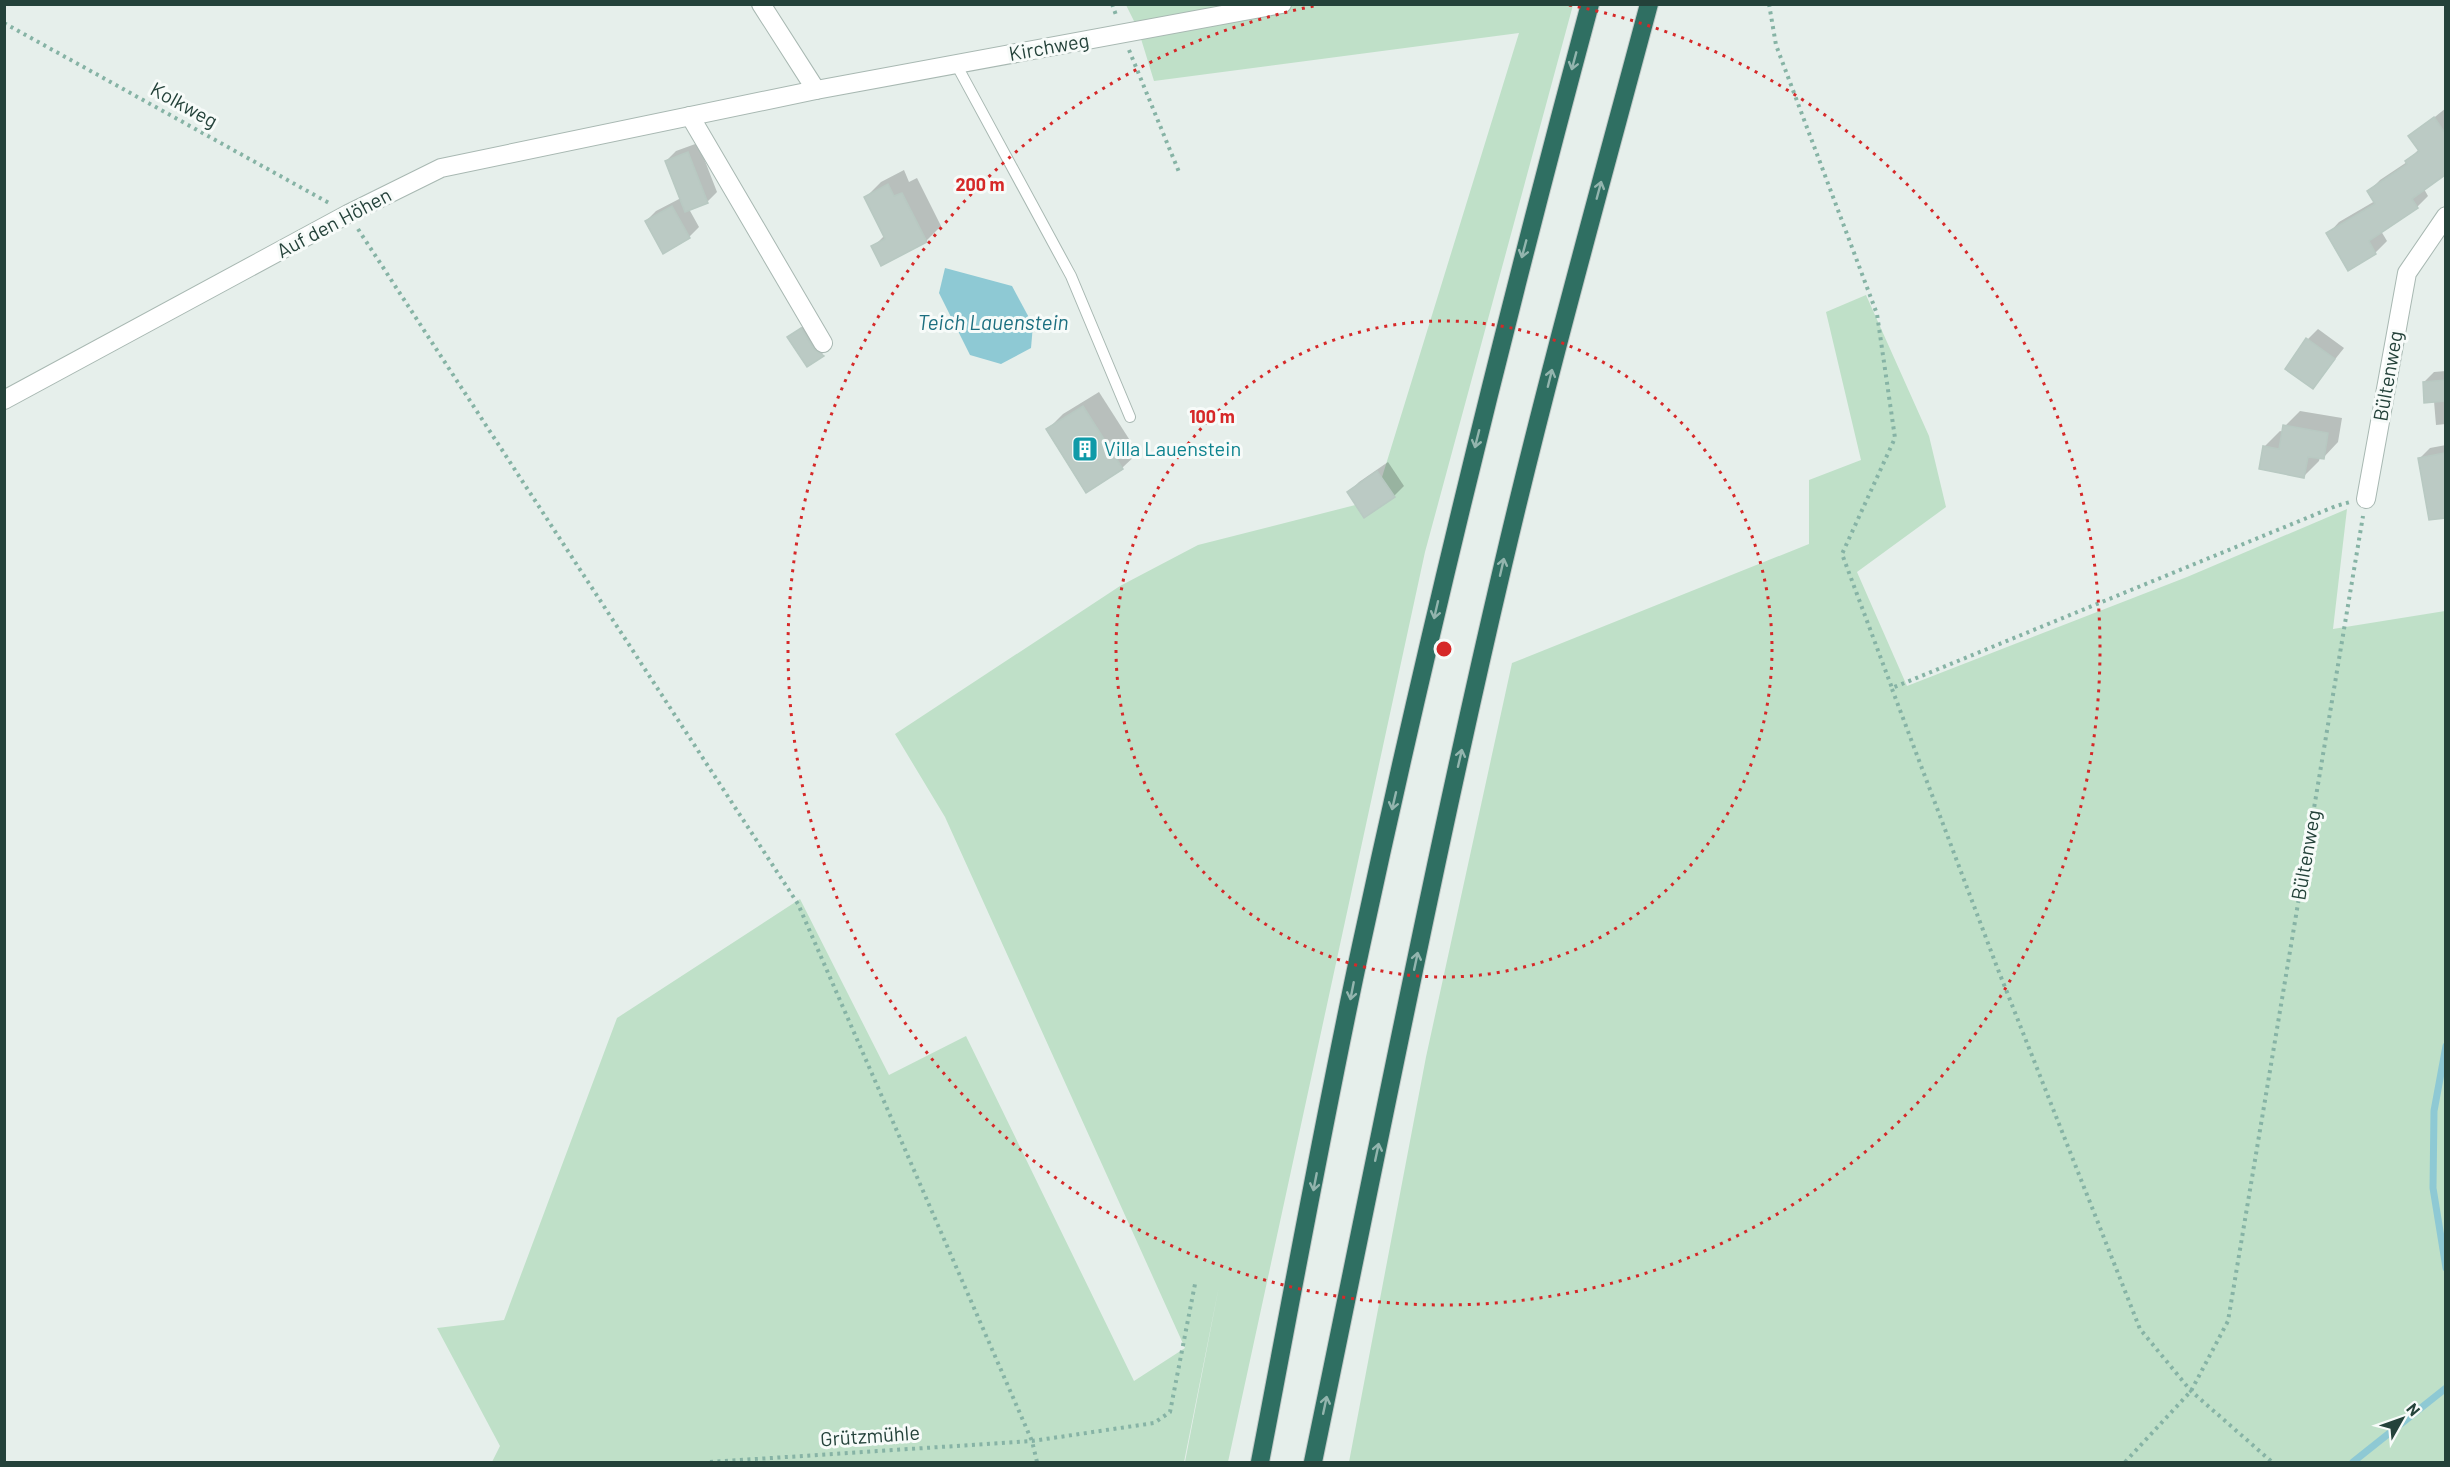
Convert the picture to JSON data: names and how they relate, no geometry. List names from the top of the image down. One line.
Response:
{"streets":{"street":["Kirchweg","Auf den Höhen","Bültenweg"],"path":["Kolkweg","Grützmühle"]},"crossings":[["Kirchweg","Auf den Höhen"],["Kolkweg","Auf den Höhen"]],"water":["Teich Lauenstein"],"places":{"building":["Villa Lauenstein"]},"north":"top right","rings":["200 m","100 m"]}
